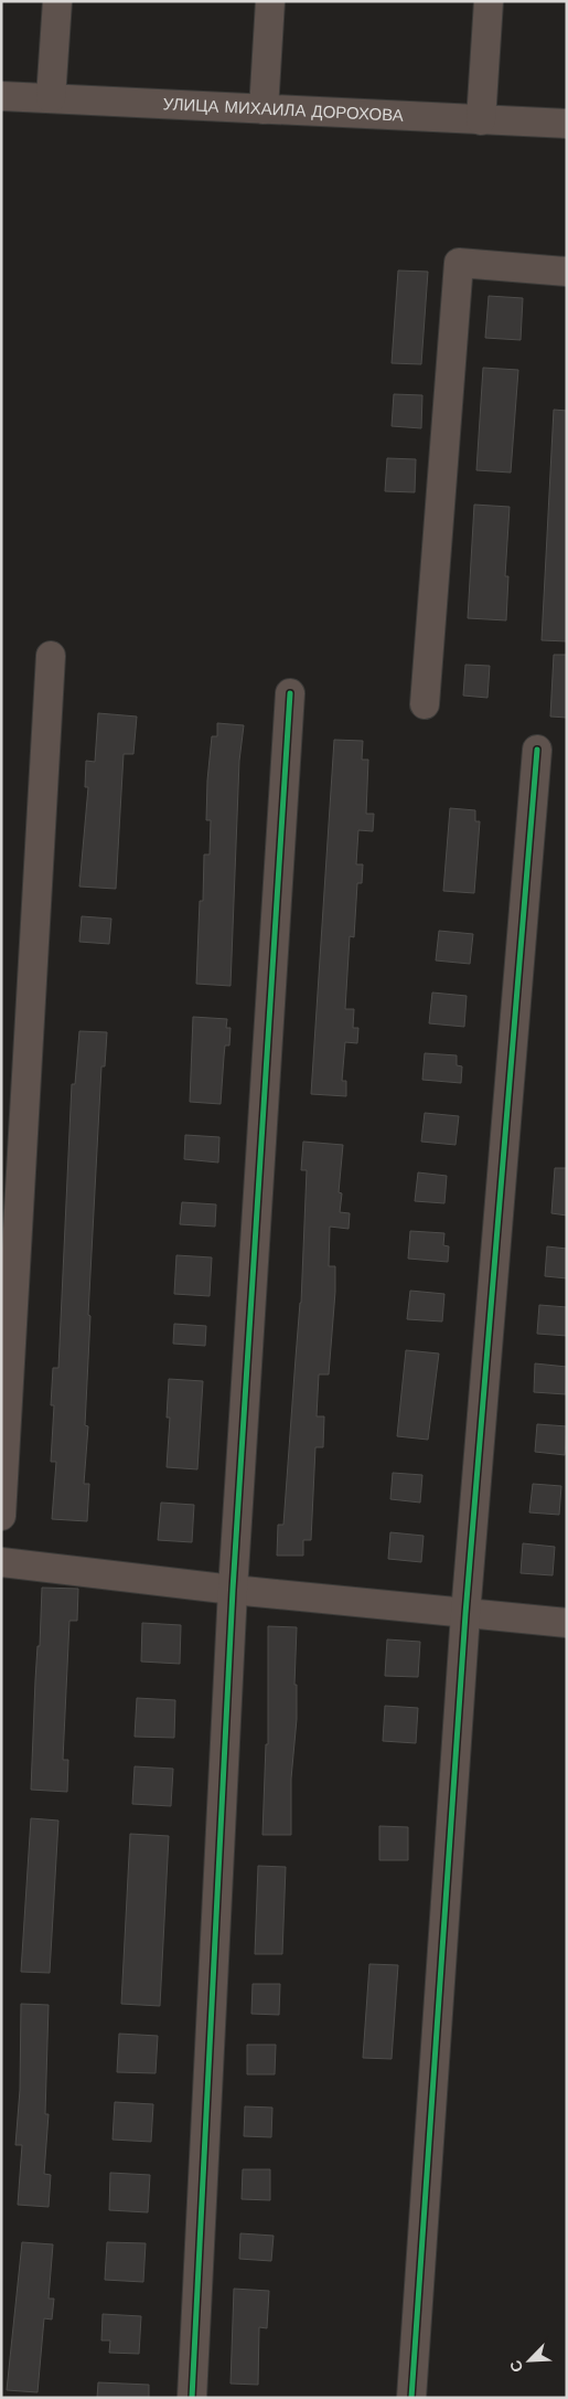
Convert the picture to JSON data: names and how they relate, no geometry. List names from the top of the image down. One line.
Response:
{"streets":{"street":["УЛИЦА МИХАИЛА ДОРОХОВА"]},"north":"bottom left"}
